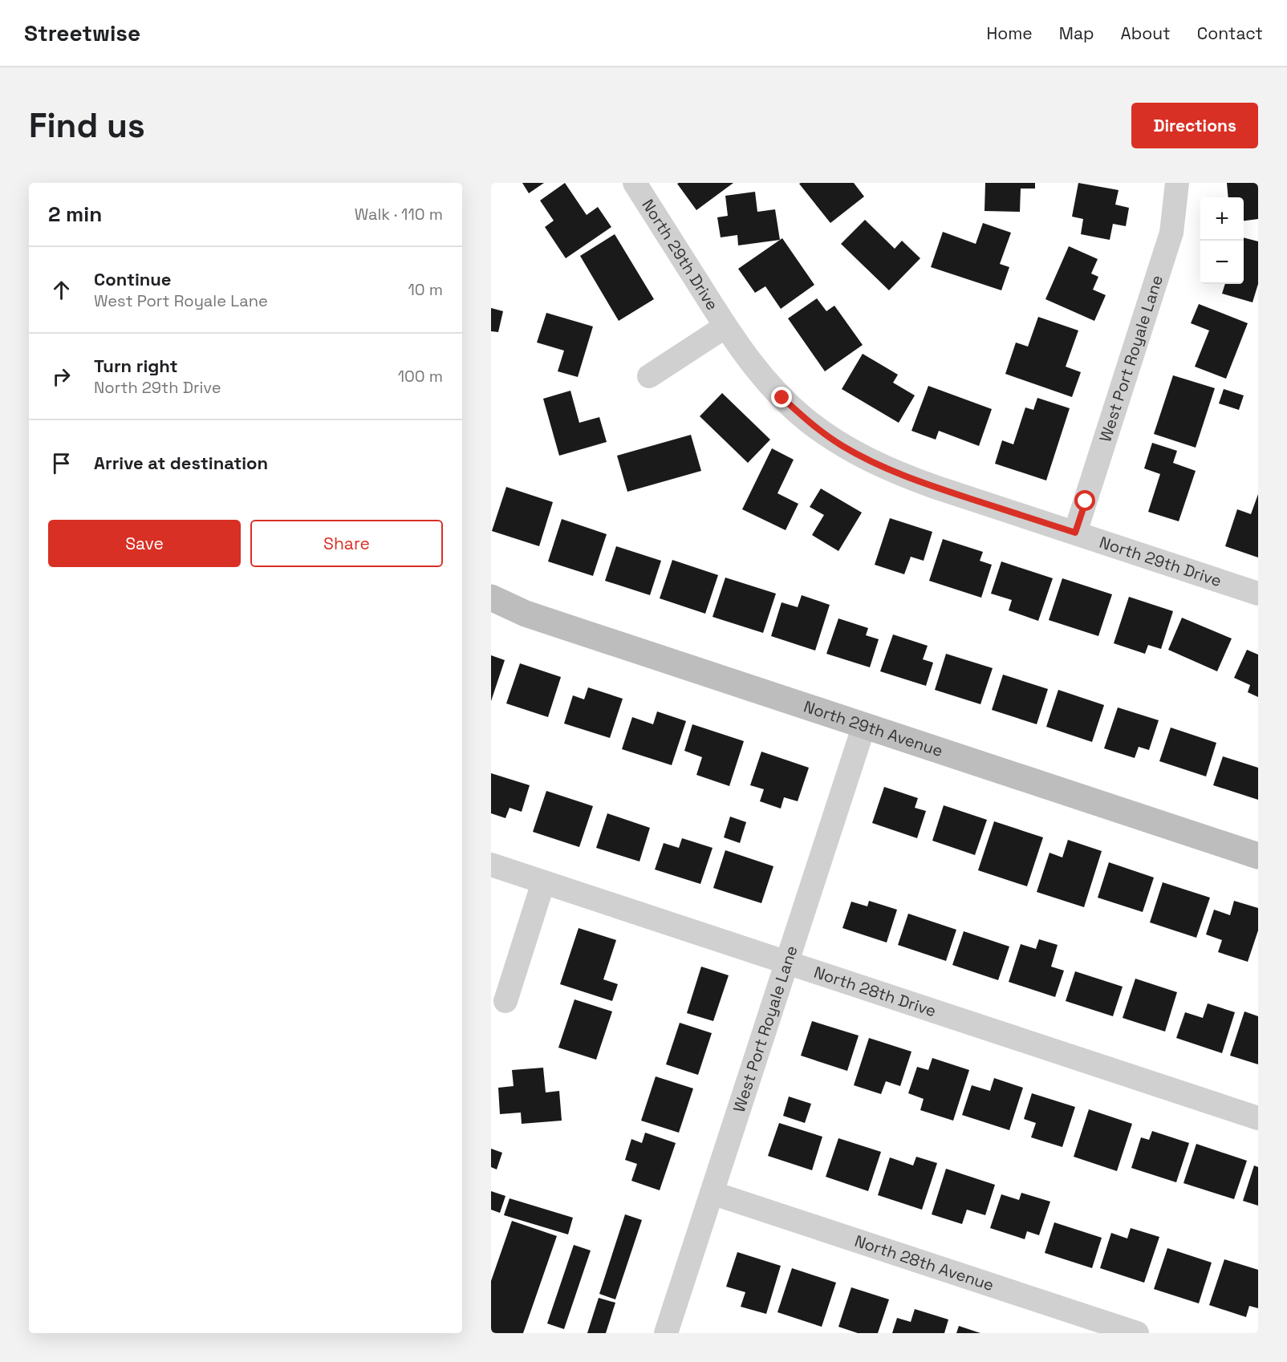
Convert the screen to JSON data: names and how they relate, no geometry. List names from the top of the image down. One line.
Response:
{"streets":{"street":["North 29th Drive","West Port Royale Lane","North 29th Avenue","North 28th Drive","North 28th Avenue"]},"crossings":[["North 29th Drive","West Port Royale Lane"],["West Port Royale Lane","North 29th Avenue"],["West Port Royale Lane","North 28th Drive"],["West Port Royale Lane","North 28th Avenue"]],"page":{"header":"Streetwise","nav":["Home","Map","About","Contact"],"buttons":["Directions",["Save","Share"]],"title":"Find us","heading":["2 min","Walk · 110 m"],"map_buttons":["+","−"],"list":[["Continue","West Port Royale Lane","10 m"],["Turn right","North 29th Drive","100 m"],"Arrive at destination"]}}
